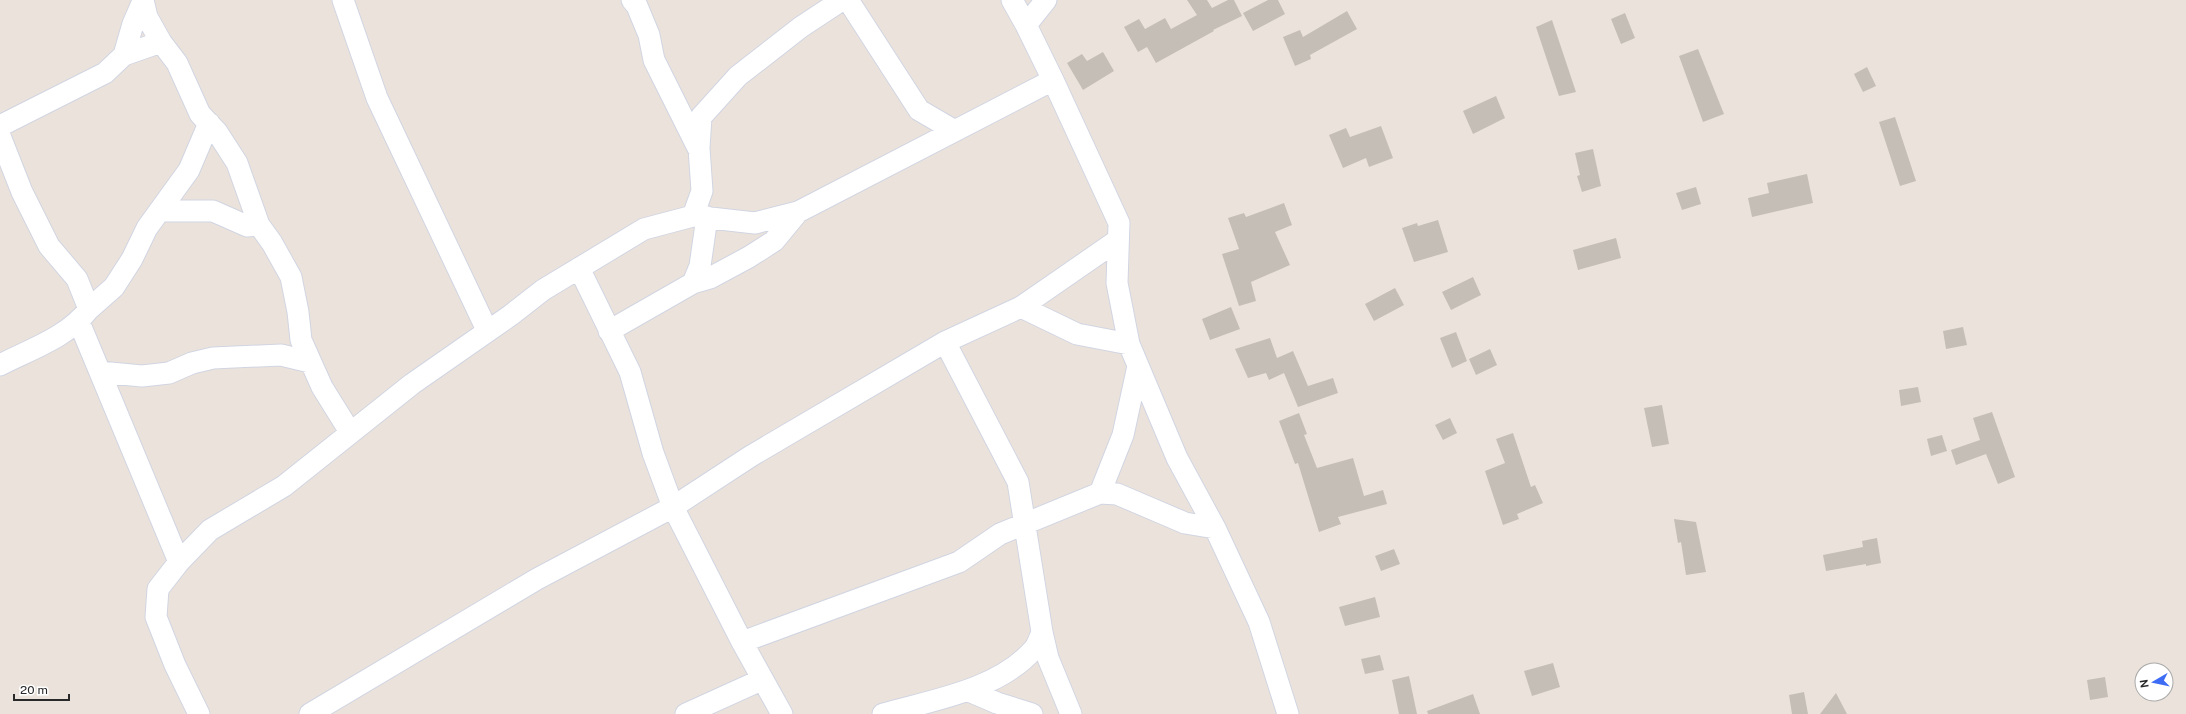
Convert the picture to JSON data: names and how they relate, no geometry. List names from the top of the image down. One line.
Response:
{"scale_bar":"20 m","north":"left"}
